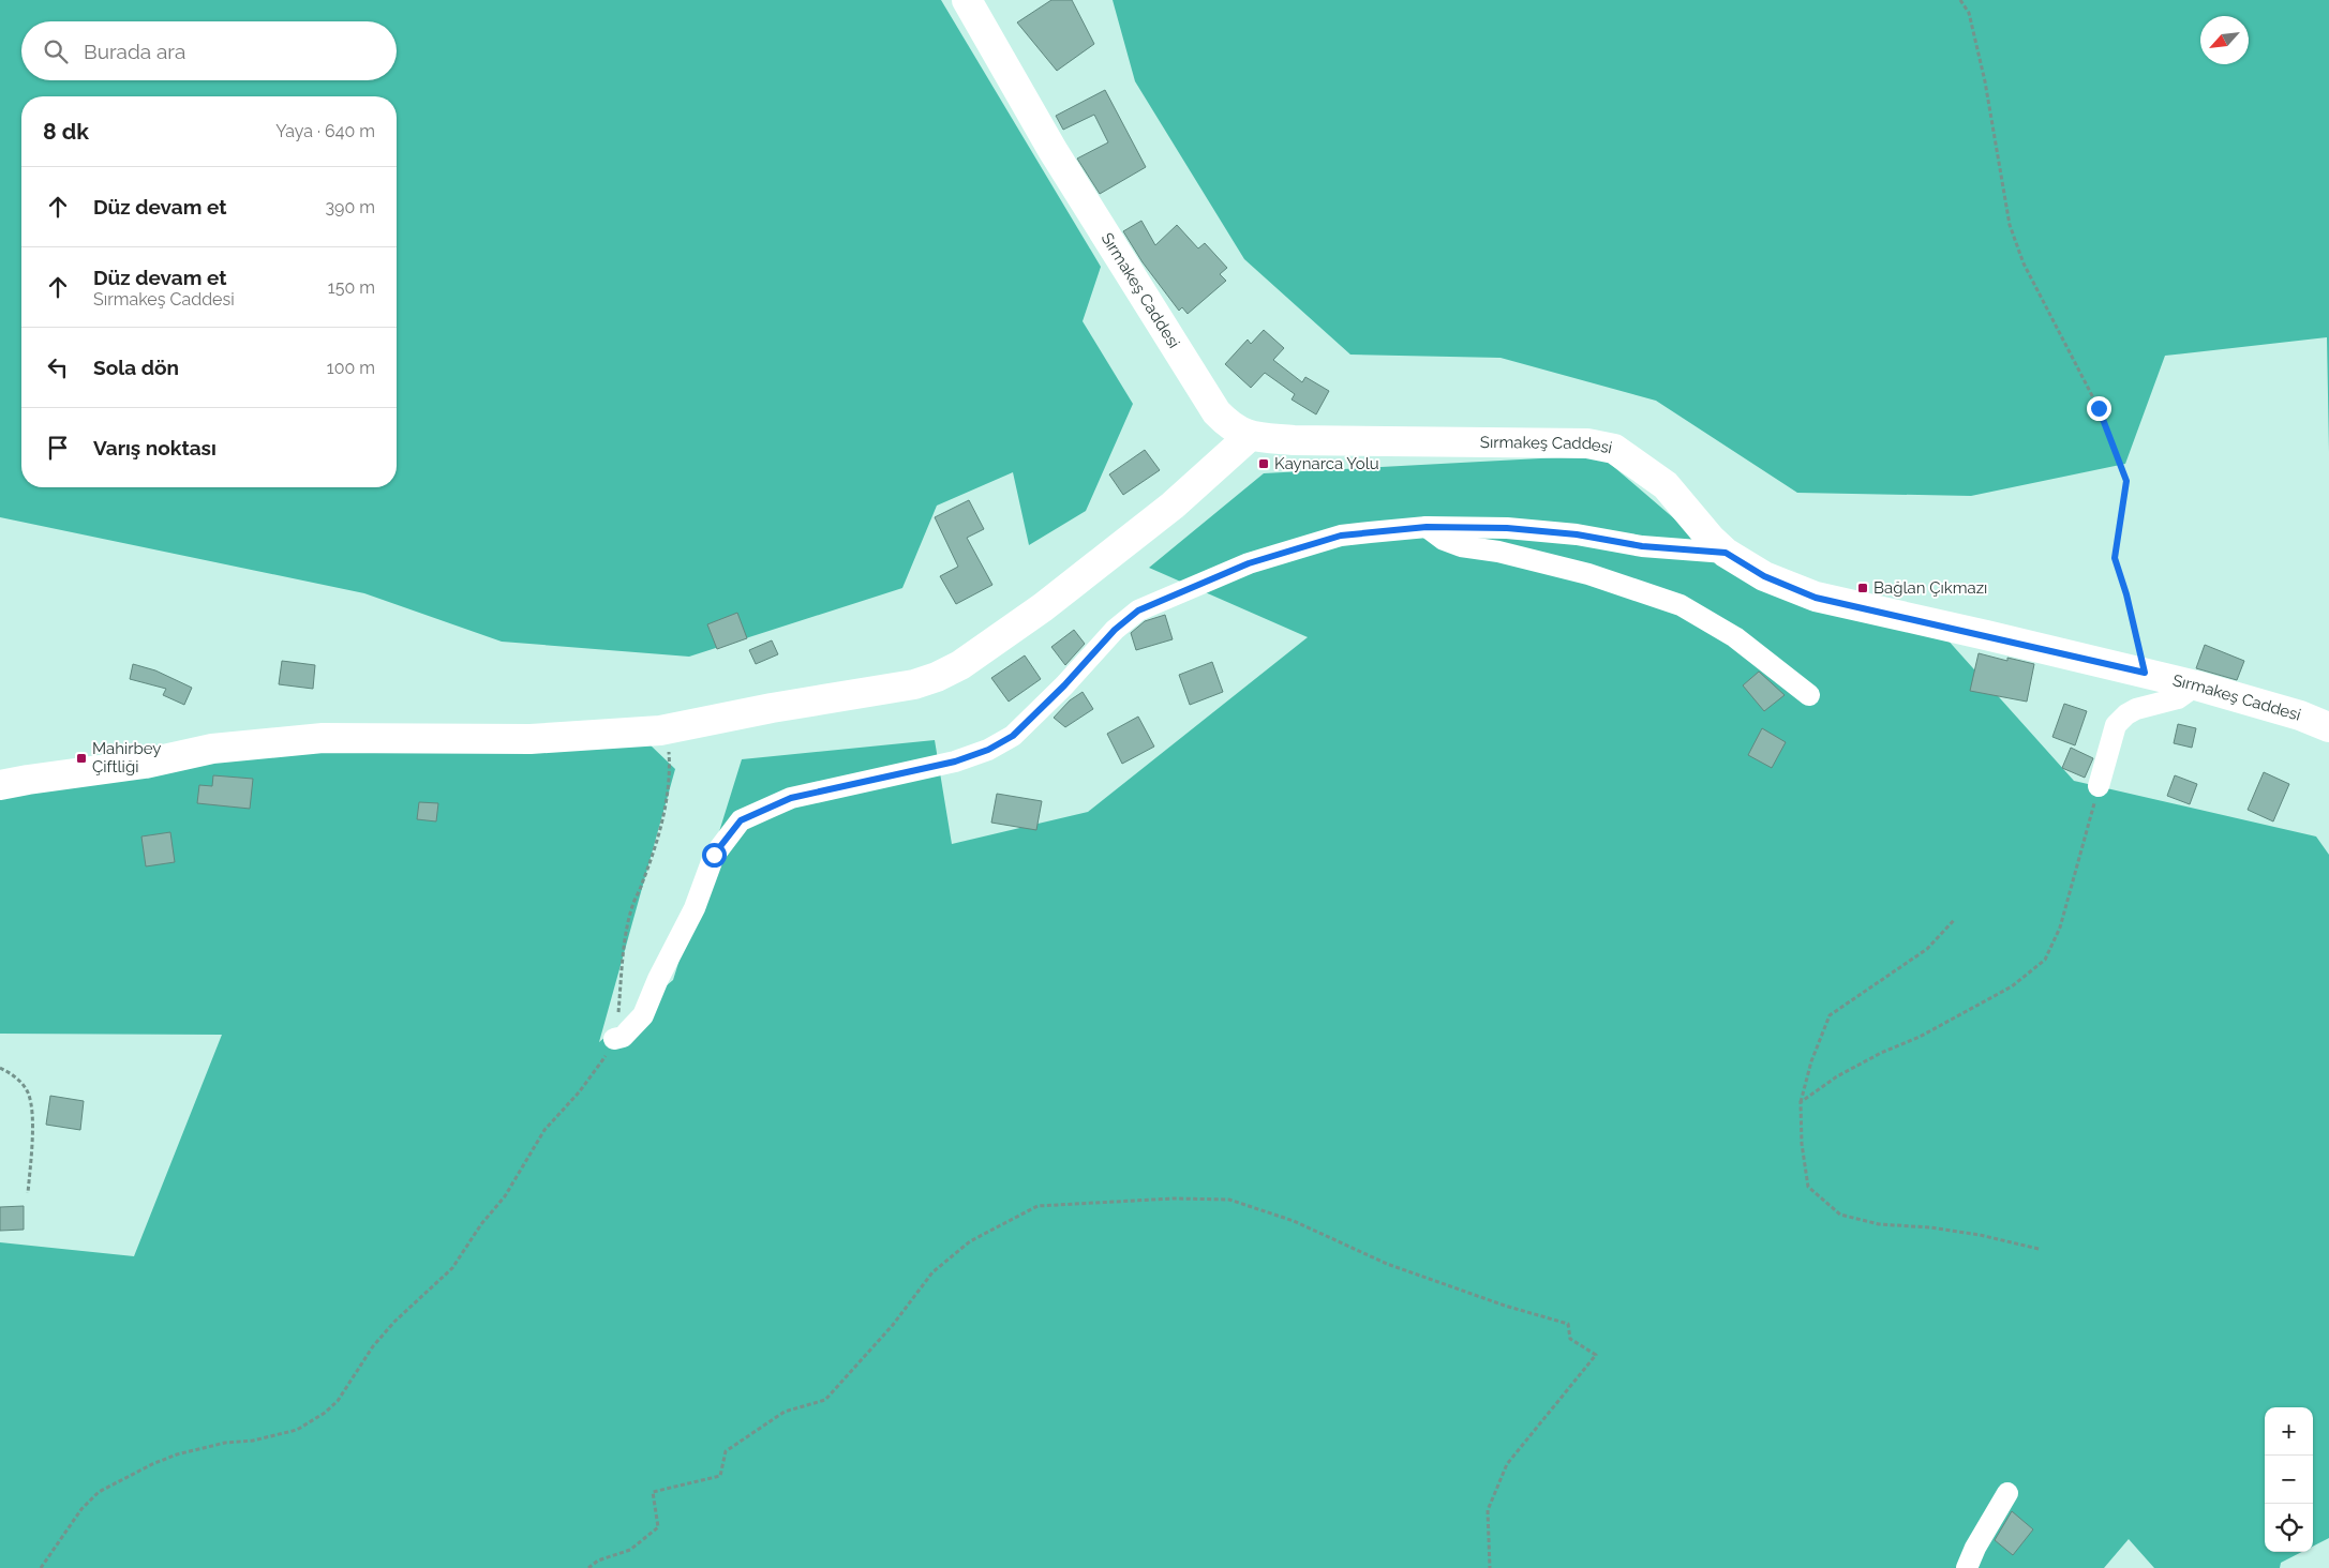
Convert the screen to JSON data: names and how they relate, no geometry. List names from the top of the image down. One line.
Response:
{"streets":{"main road":["Sırmakeş Caddesi"]},"places":{"transit":["Kaynarca Yolu","Bağlan Çıkmazı","Mahirbey Çiftliği"]},"north":"bottom left","page":{"search":"Burada ara","heading":["8 dk","Yaya · 640 m"],"list":[["Düz devam et","390 m"],["Düz devam et","Sırmakeş Caddesi","150 m"],["Sola dön","100 m"],"Varış noktası"],"map_buttons":["+","−"]}}
